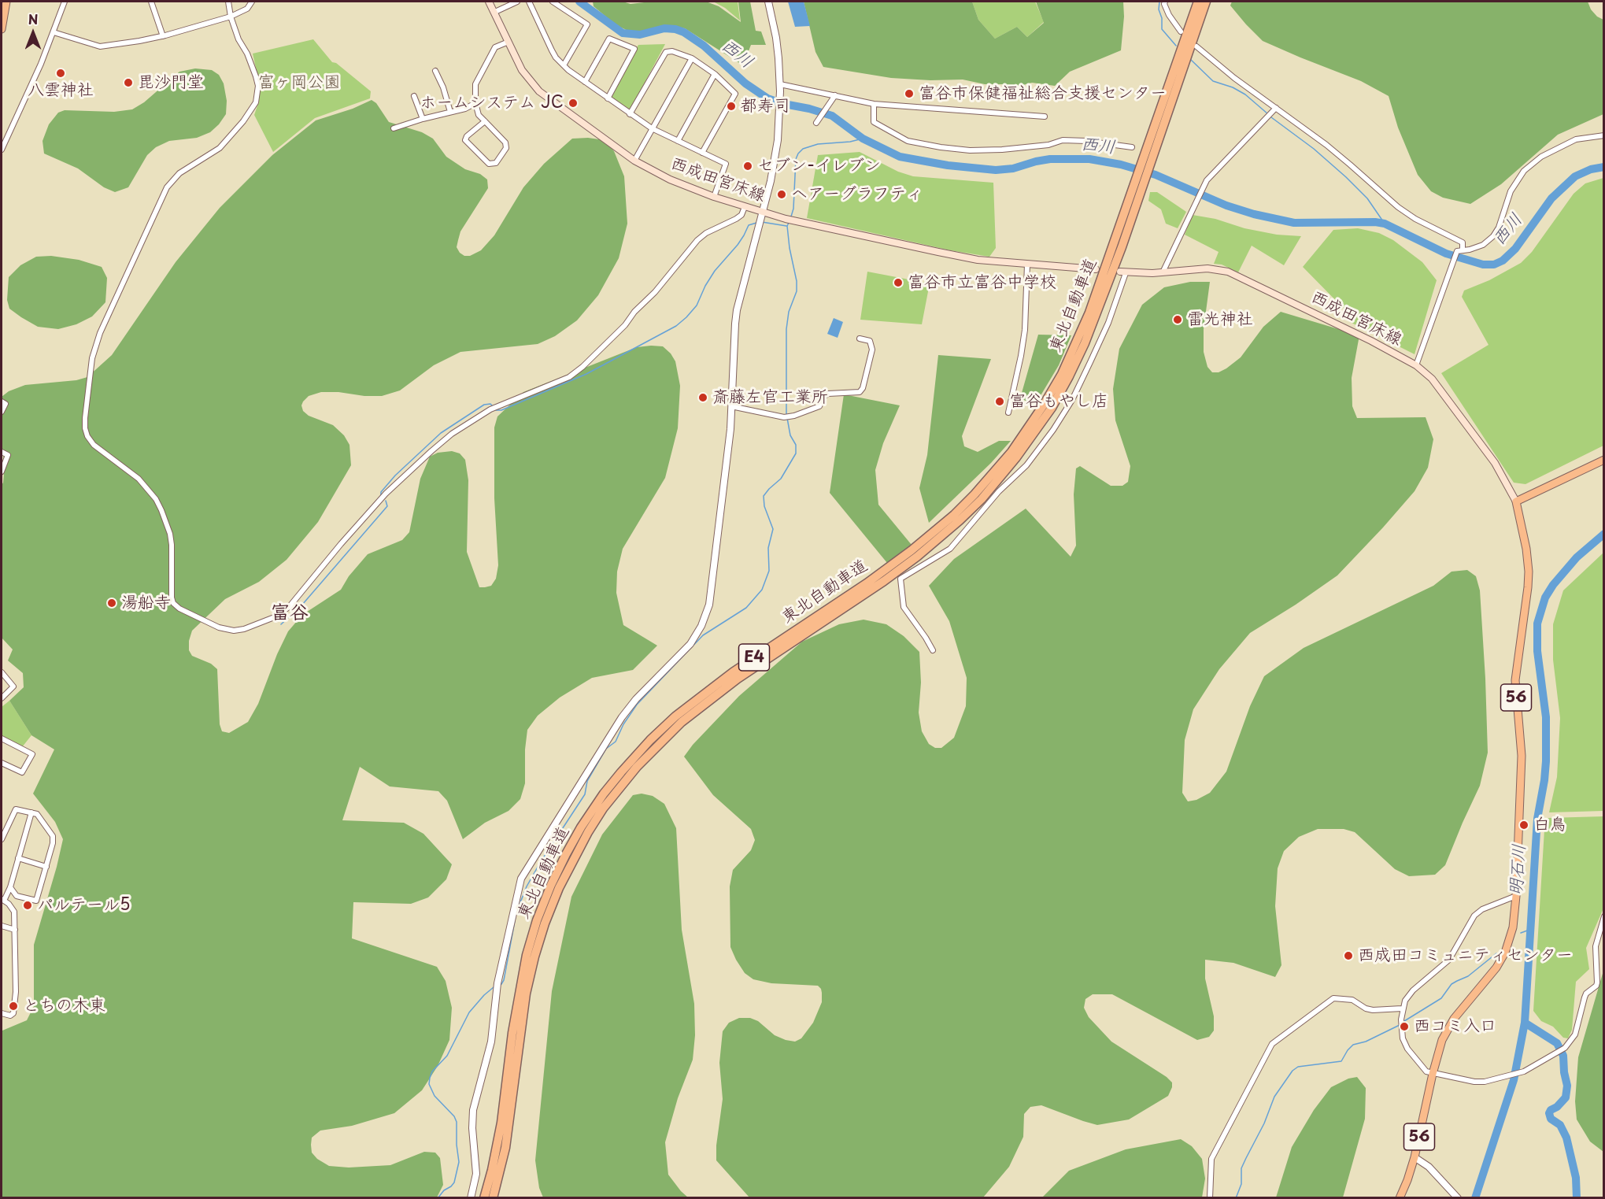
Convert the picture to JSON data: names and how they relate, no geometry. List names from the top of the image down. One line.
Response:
{"streets":{"highway":["東北自動車道","E4"],"main road":["西成田宮床線","56"]},"crossings":[["西成田宮床線","56"]],"districts":["富谷"],"water":["西川","明石川"],"parks":["富ヶ岡公園"],"places":["八雲神社","毘沙門堂","富谷市保健福祉総合支援センター","ホームシステム JC","都寿司","セブン-イレブン","ヘアーグラフティ","富谷市立富谷中学校","雷光神社","斎藤左官工業所","富谷もやし店","湯船寺","白鳥","パルテール5","西成田コミュニティセンター","とちの木東","西コミ入口"],"north":"top"}
